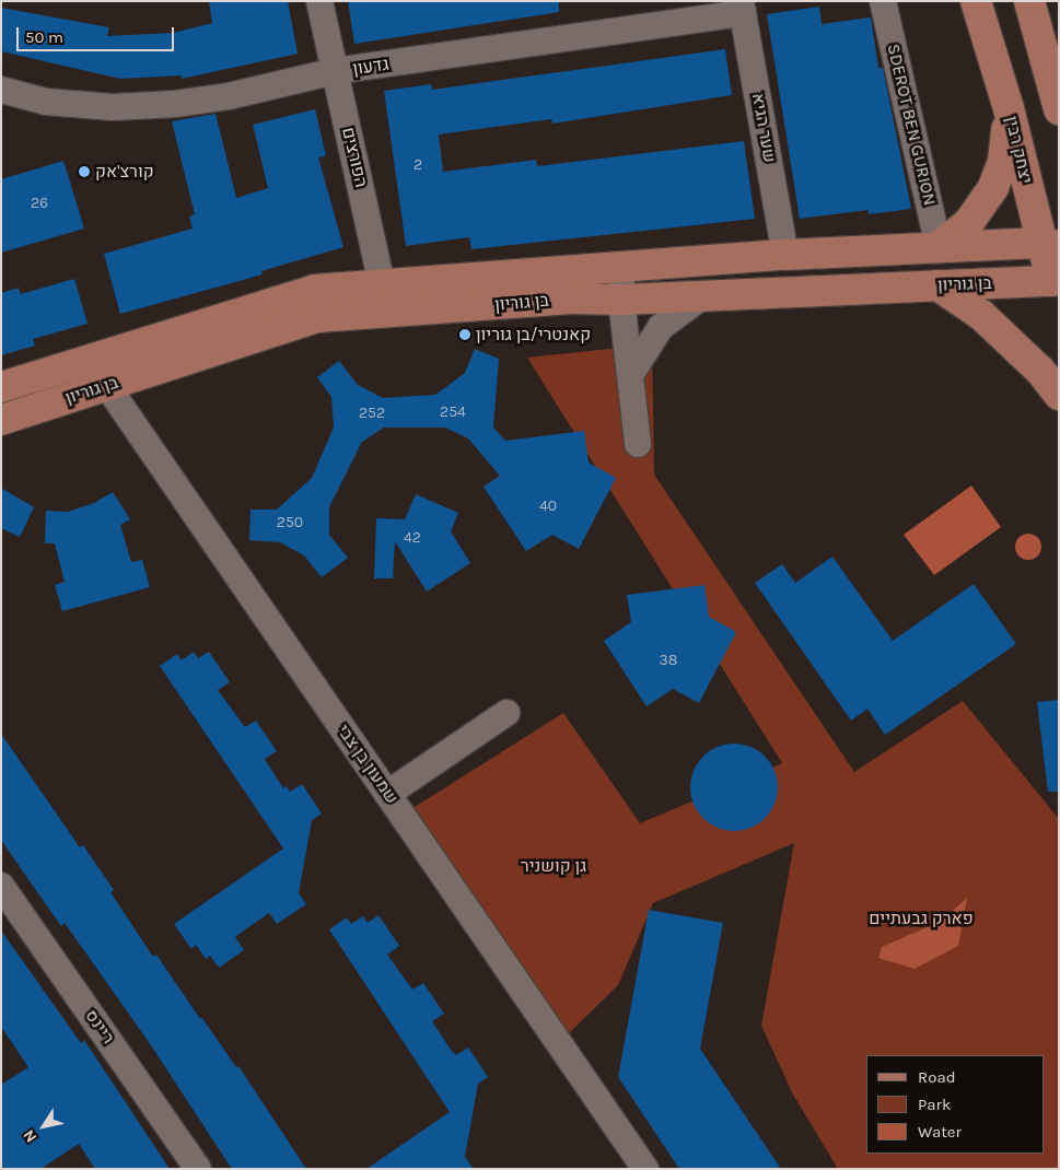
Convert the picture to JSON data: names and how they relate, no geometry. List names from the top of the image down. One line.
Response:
{"streets":{"main road":["יצחק רבין","בן גוריון"],"street":["גדעון","SDEROT BEN GURION","שער הגיא","הפורצים","שמעון בן צבי","ריינס"]},"crossings":[["גדעון","שער הגיא"],["גדעון","הפורצים"],["SDEROT BEN GURION","בן גוריון"],["שער הגיא","בן גוריון"],["יצחק רבין","בן גוריון"],["הפורצים","בן גוריון"],["בן גוריון","שמעון בן צבי"]],"parks":["גן קושניר","פארק גבעתיים"],"places":["קורצ'אק","קאנטרי/בן גוריון"],"house_numbers":["2","26","254","252","40","250","42","38"],"legend":["Road","Park","Water"],"scale_bar":"50 m","north":"bottom left"}
